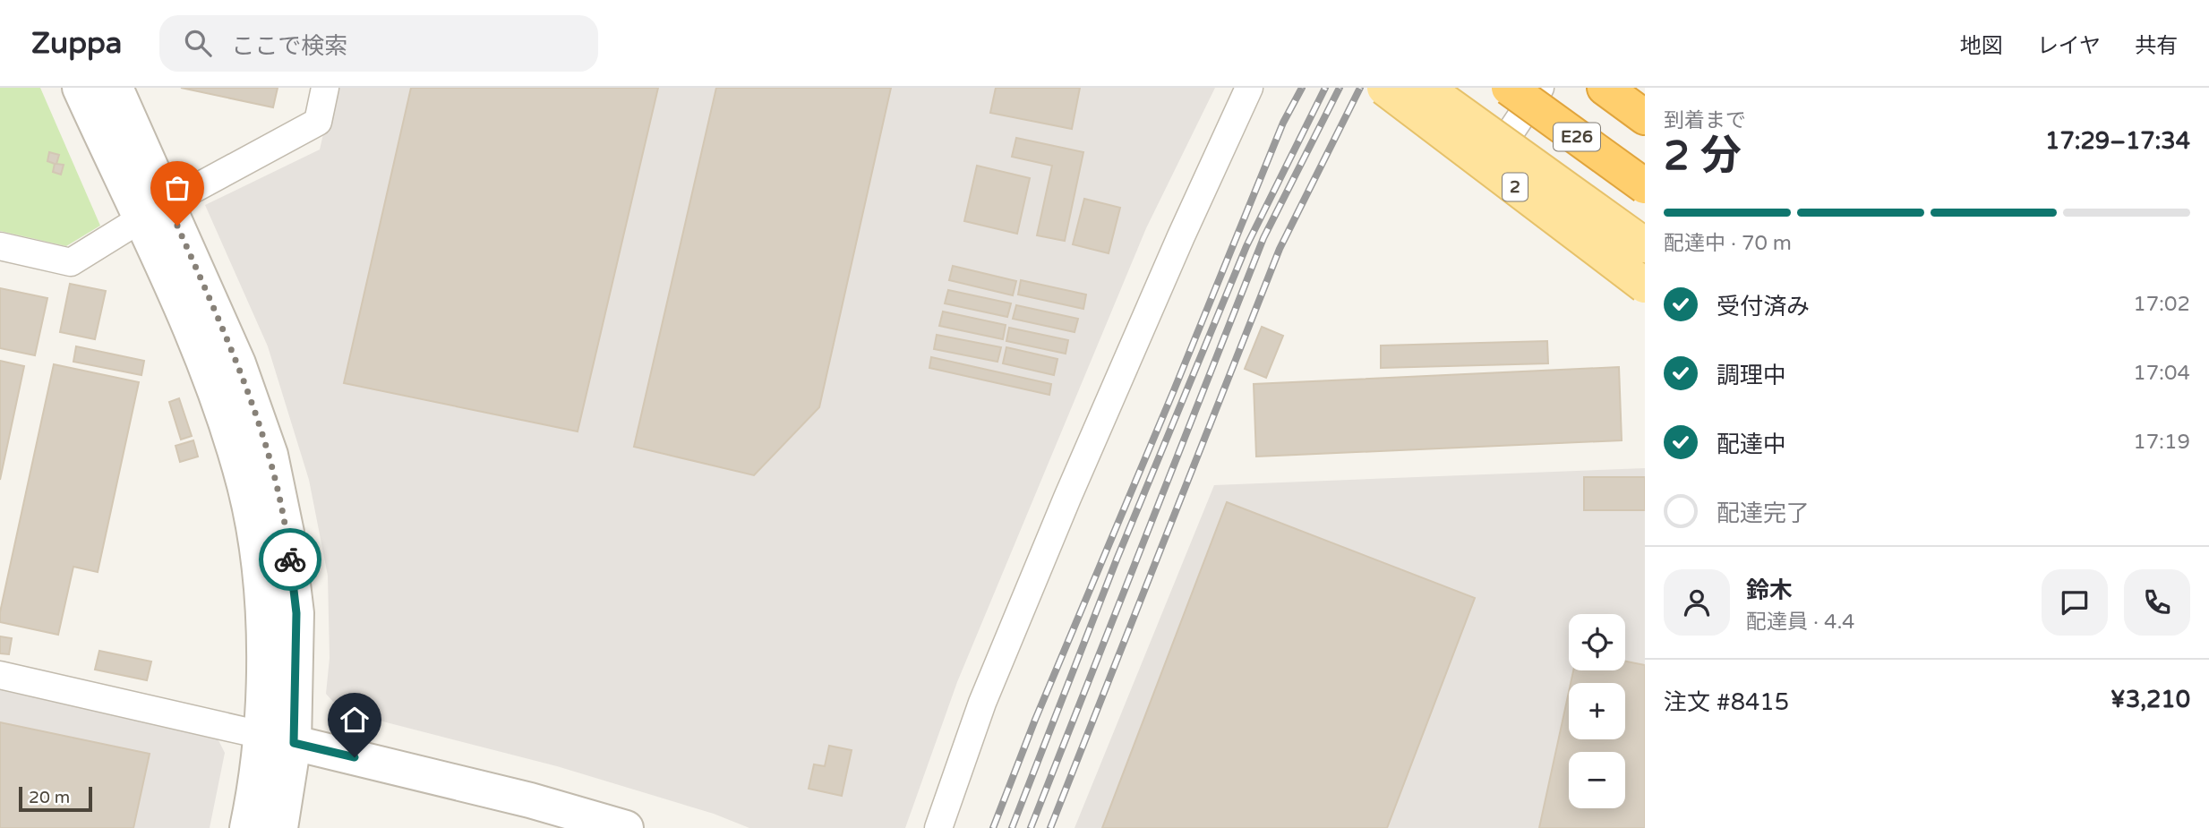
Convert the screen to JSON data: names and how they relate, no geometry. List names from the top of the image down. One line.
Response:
{"streets":{"highway":["E26"],"main road":["2"]},"scale_bar":"20 m","page":{"header":"Zuppa","search":"ここで検索","nav":["地図","レイヤ","共有"],"heading":["2 分","到着まで","17:29–17:34"],"panel":["鈴木","配達員 · 4.4","注文 #8415","¥3,210"],"bar":"配達中 · 70 m","list":[["受付済み","17:02"],["調理中","17:04"],["配達中","17:19"],"配達完了"],"map_buttons":["+","−"],"scale":"20 m"}}
